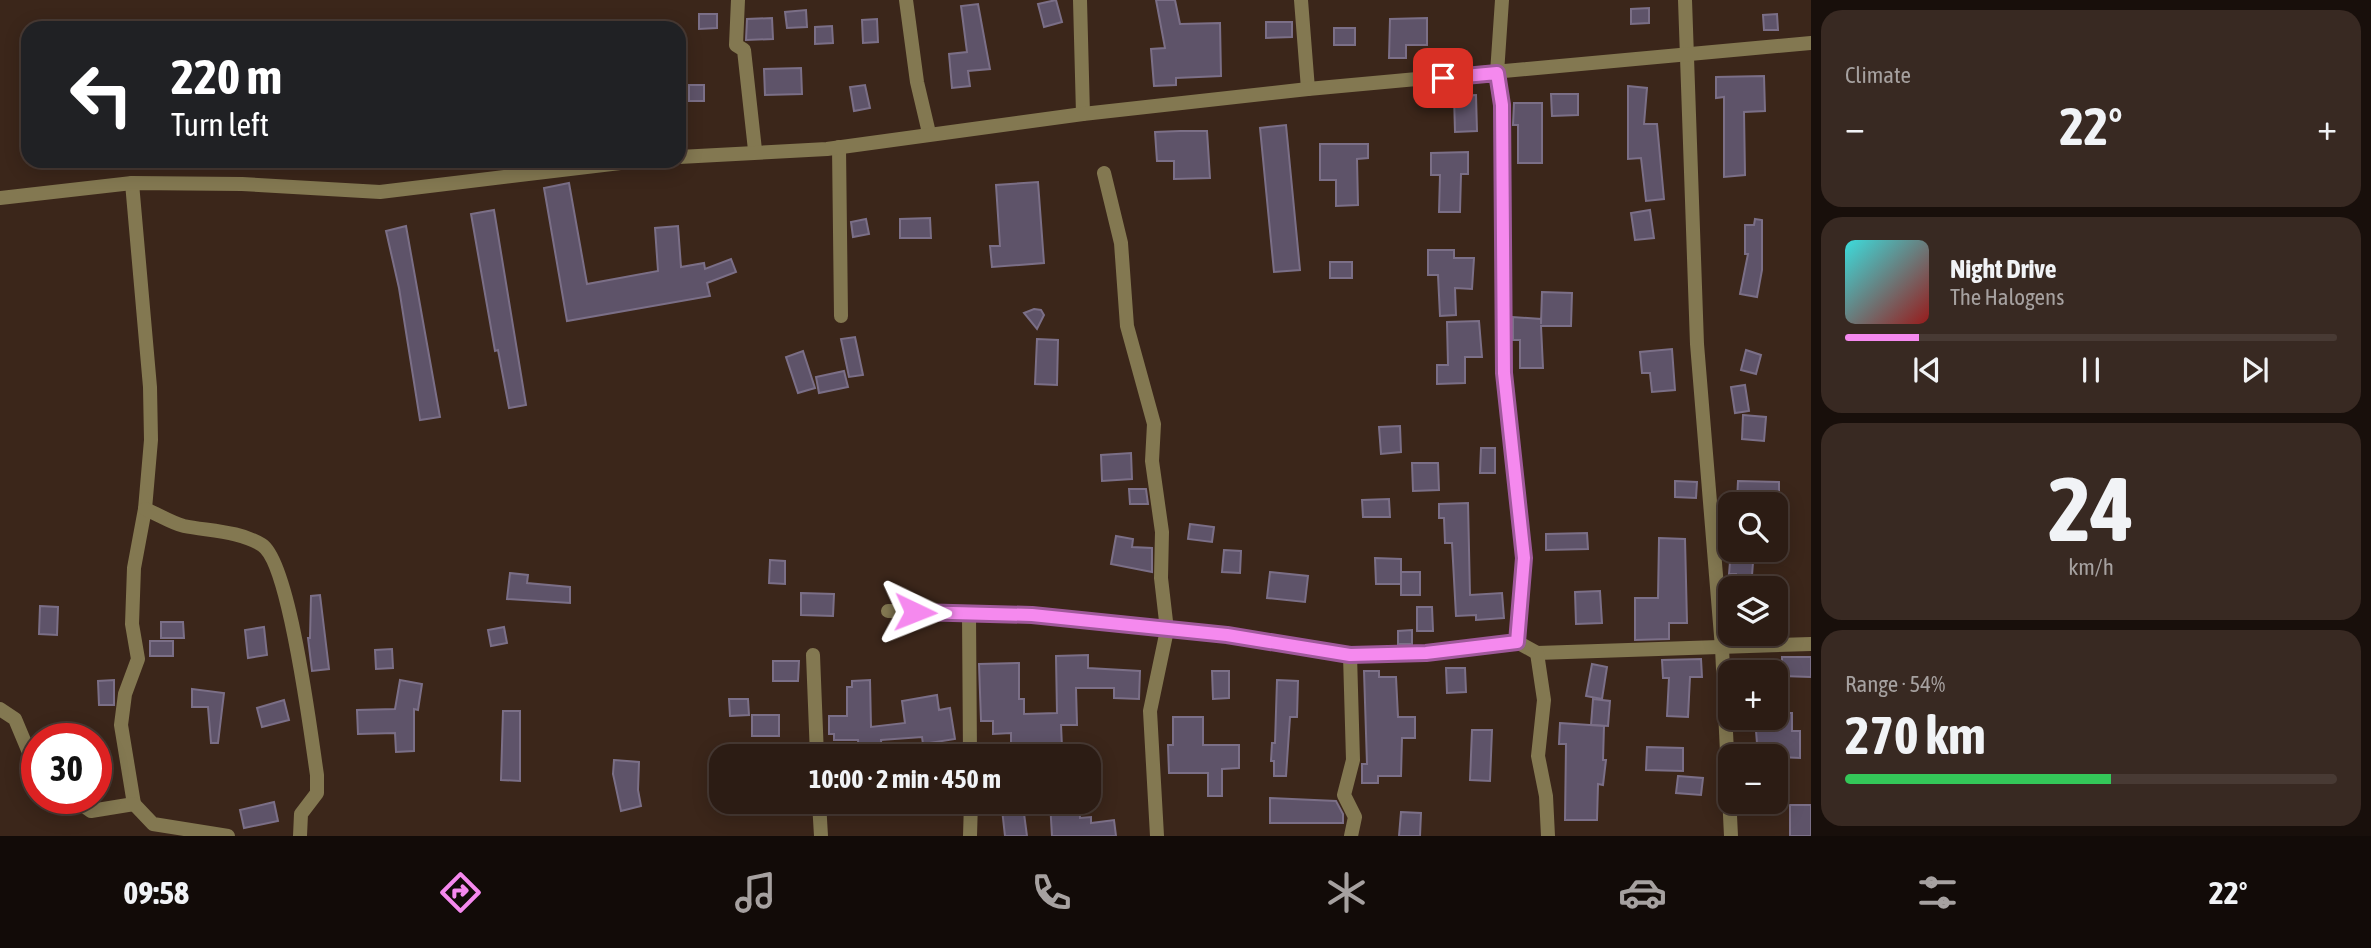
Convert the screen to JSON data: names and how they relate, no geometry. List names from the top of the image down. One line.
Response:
{"page":{"tile":["Climate",["24","km/h"],["Range · 54%","270 km"]],"turn":["220 m","Turn left"],"heat":["−","22°","+"],"song":["Night Drive","The Halogens"],"map_buttons":["+","−"],"limit":"30","trip":"10:00 · 2 min · 450 m","tabs":["09:58","22°"]}}
